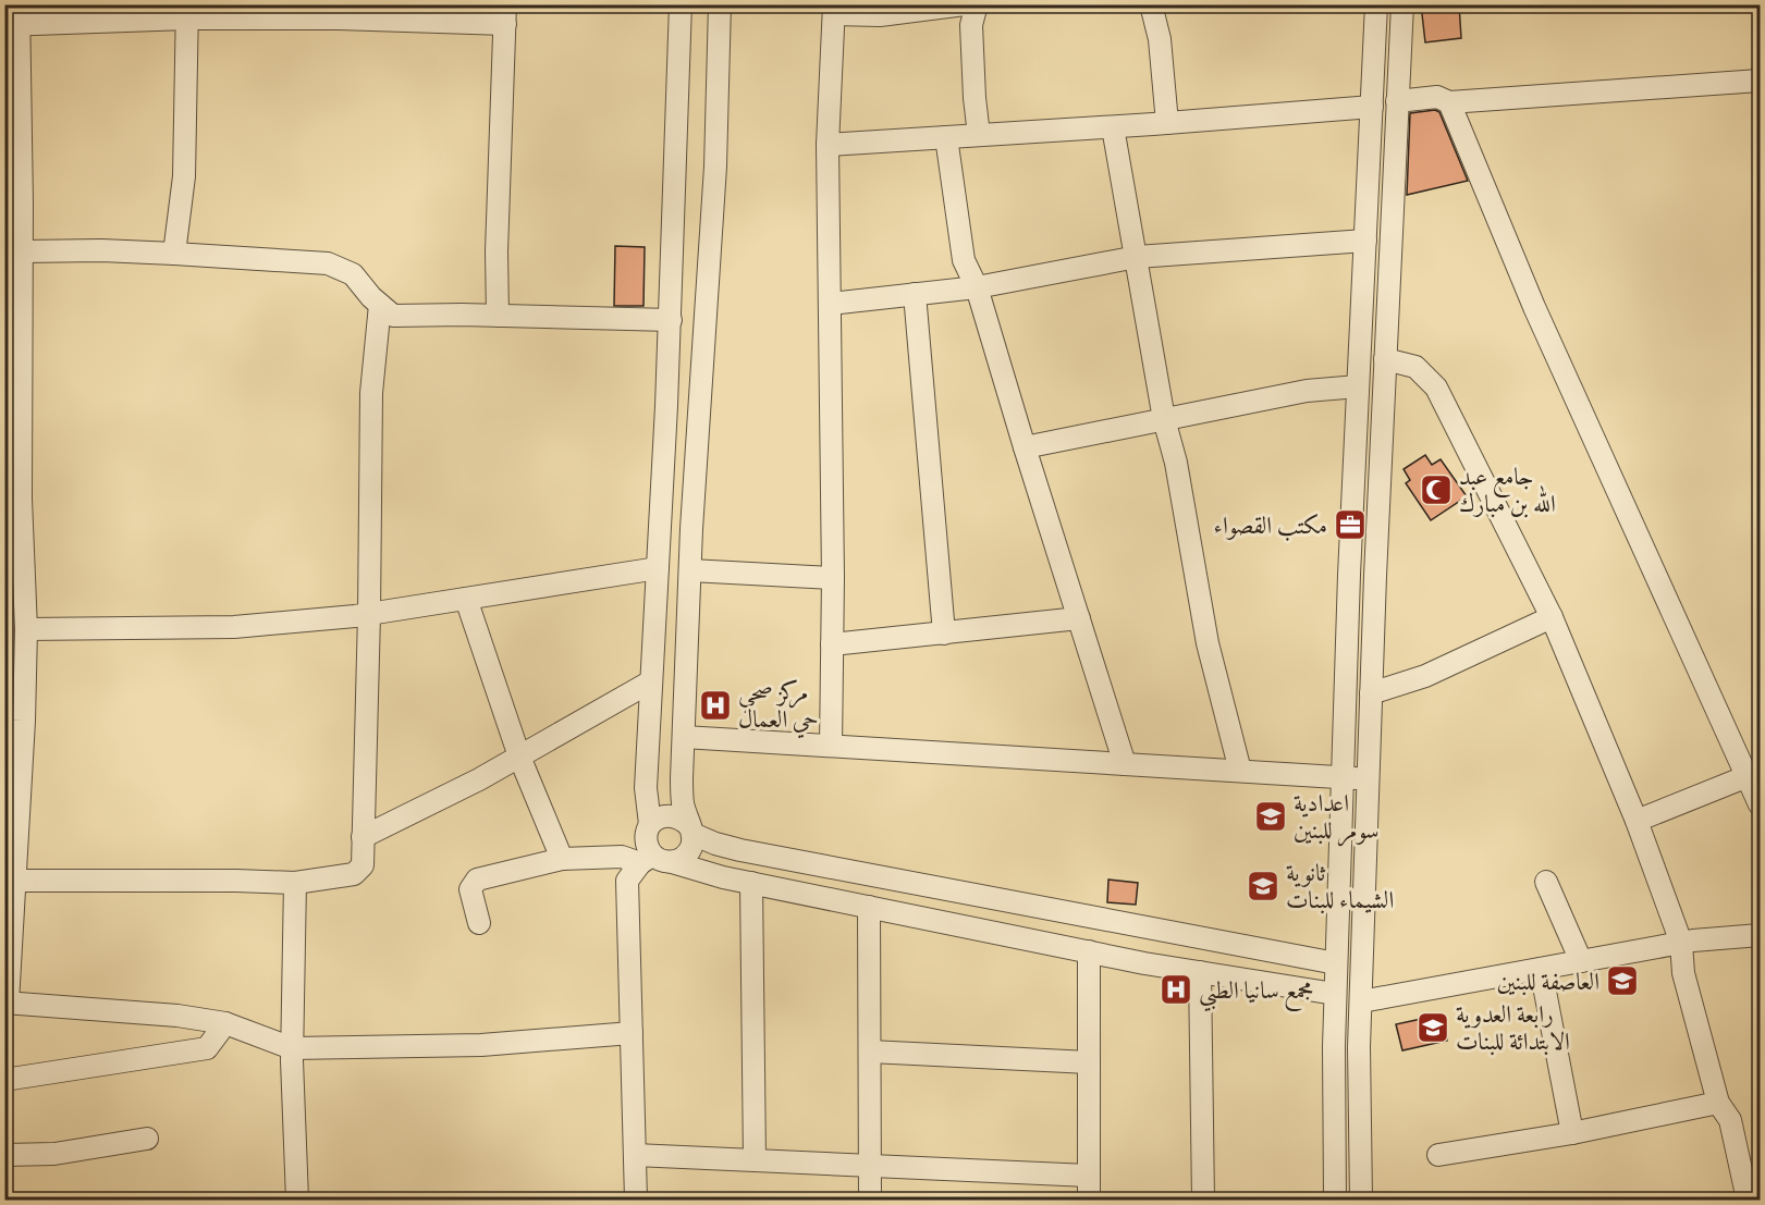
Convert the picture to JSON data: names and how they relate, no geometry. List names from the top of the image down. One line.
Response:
{"places":{"mosque":["جامع عبد الله بن مبارك"],"office":["مكتب القصواء"],"hospital":["مركز صحي حي العمال","مجمع سانيا الطبي"],"school or university":["اعدادية سومر للبنين","ثانوية الشيماء للبنات","العاصفة للبنين","رابعة العدوية الابتدائة للبنات"]}}
